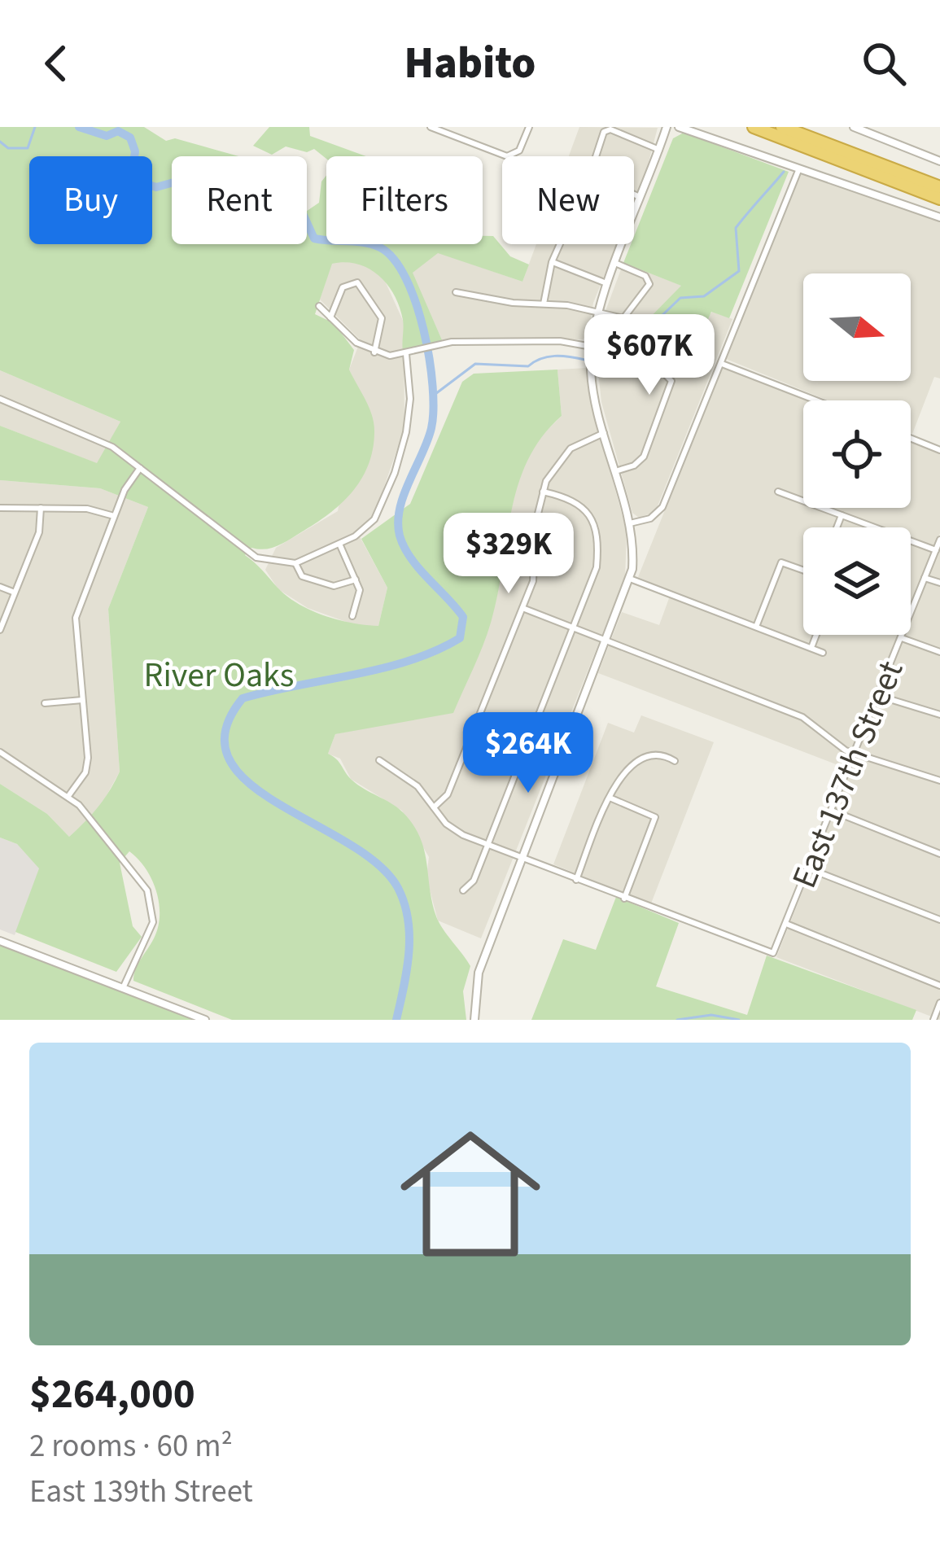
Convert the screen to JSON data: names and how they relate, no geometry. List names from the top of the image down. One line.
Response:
{"streets":{"street":["East 137th Street"]},"parks":["River Oaks"],"north":"right","page":{"header":"Habito","chip":["Buy","Rent","Filters","New"],"price":["$607K","$329K","$264K"],"list":[{"name":"$264,000","note":"2 rooms · 60 m² · East 139th Street"}]}}
